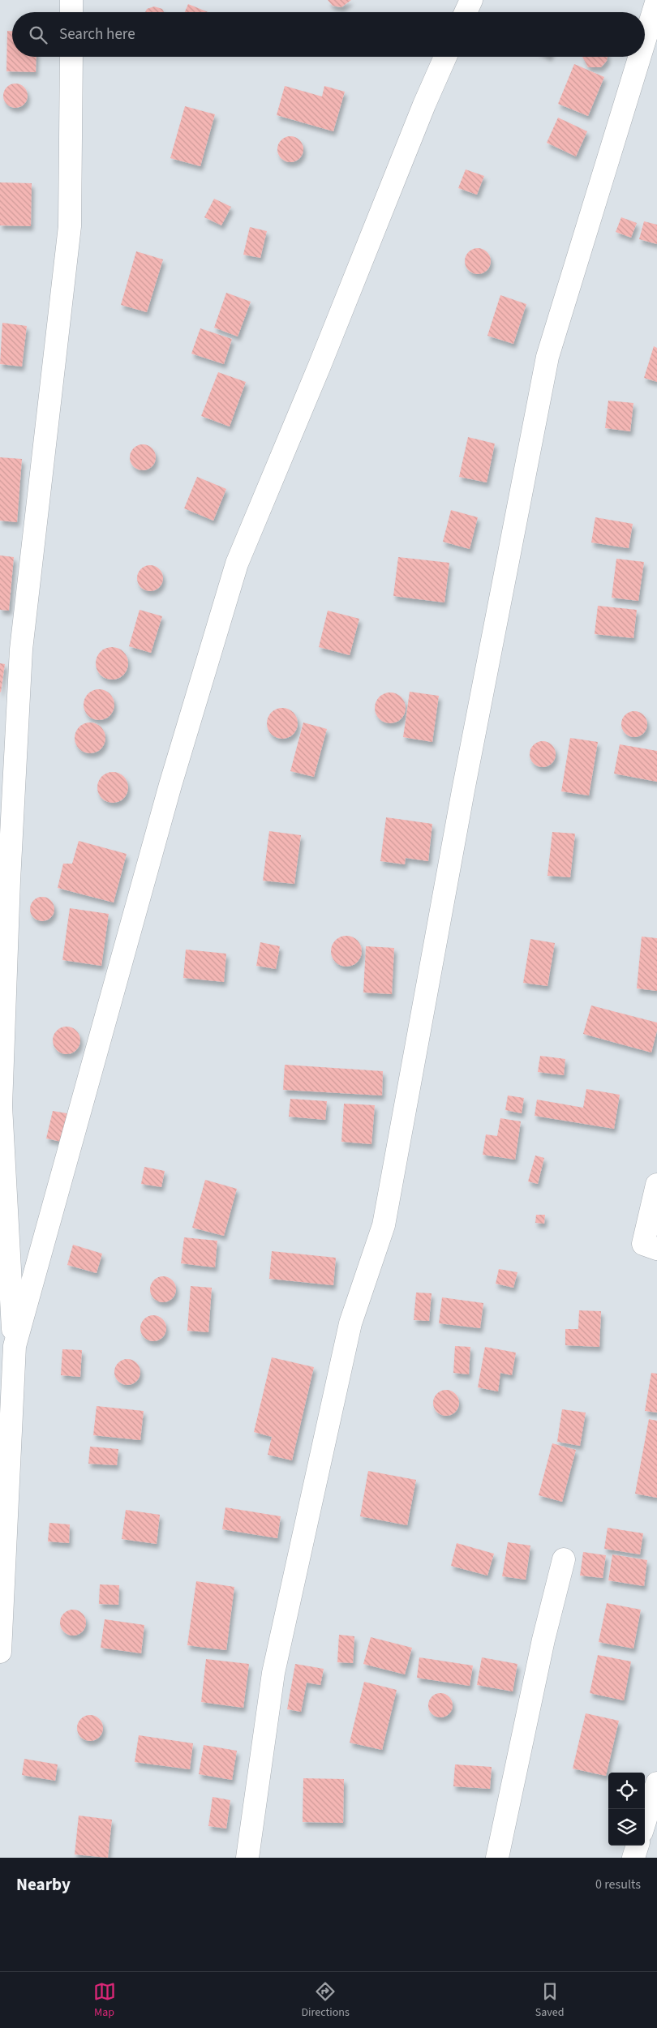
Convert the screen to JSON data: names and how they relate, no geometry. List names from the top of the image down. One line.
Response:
{"page":{"search":"Search here","heading":["Nearby","0 results"],"nav":["Map","Directions","Saved"]}}
